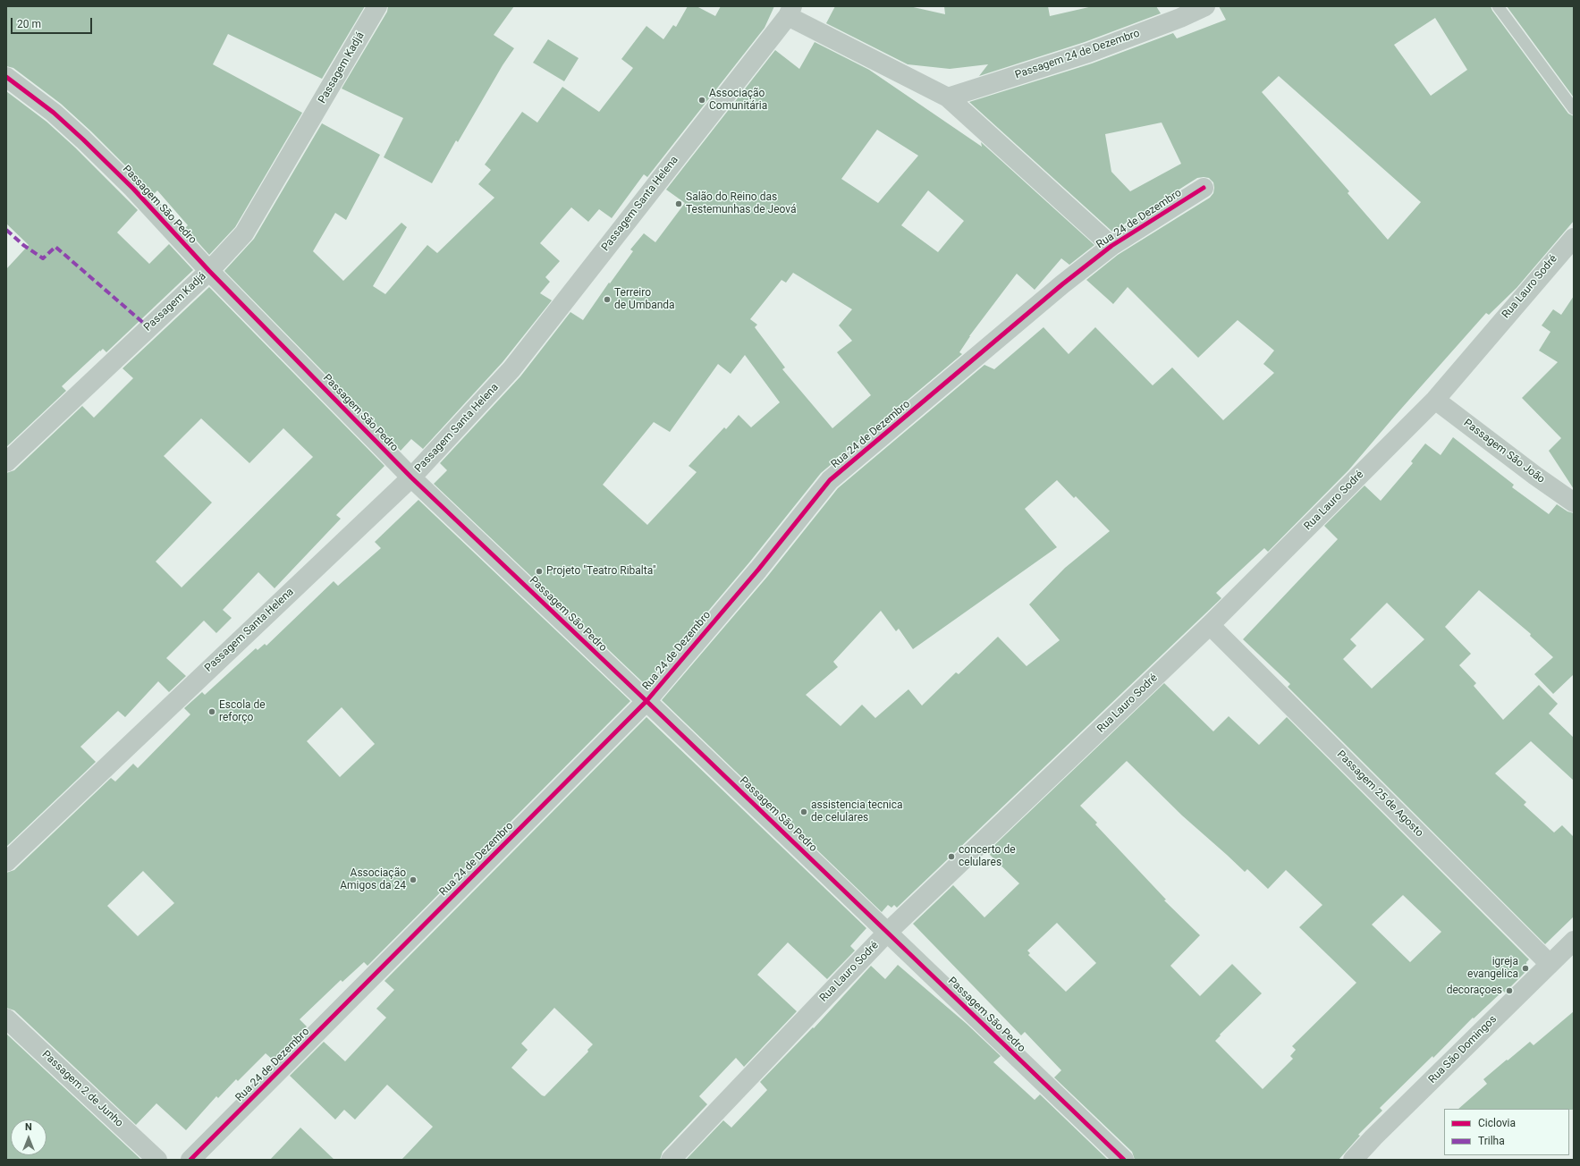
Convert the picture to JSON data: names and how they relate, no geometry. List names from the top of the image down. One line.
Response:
{"streets":{"street":["Passagem 24 de Dezembro","Passagem Kadjá","Passagem Santa Helena","Passagem São Pedro","Rua 24 de Dezembro","Rua Lauro Sodré","Passagem São João","Passagem 25 de Agosto","Rua São Domingos","Passagem 2 de Junho"]},"crossings":[["Passagem Kadjá","Passagem São Pedro"],["Passagem Santa Helena","Passagem São Pedro"],["Passagem São Pedro","Rua 24 de Dezembro"],["Passagem São Pedro","Rua Lauro Sodré"],["Rua Lauro Sodré","Passagem São João"],["Rua Lauro Sodré","Passagem 25 de Agosto"],["Passagem 25 de Agosto","Rua São Domingos"]],"places":["Associação Comunitária","Salão do Reino das Testemunhas de Jeová","Terreiro de Umbanda","Projeto \"Teatro Ribalta\"","Escola de reforço","assistencia tecnica de celulares","concerto de celulares","Associação Amigos da 24","igreja evangelica","decoraçoes"],"legend":["Ciclovia","Trilha"],"scale_bar":"20 m","north":"top"}
